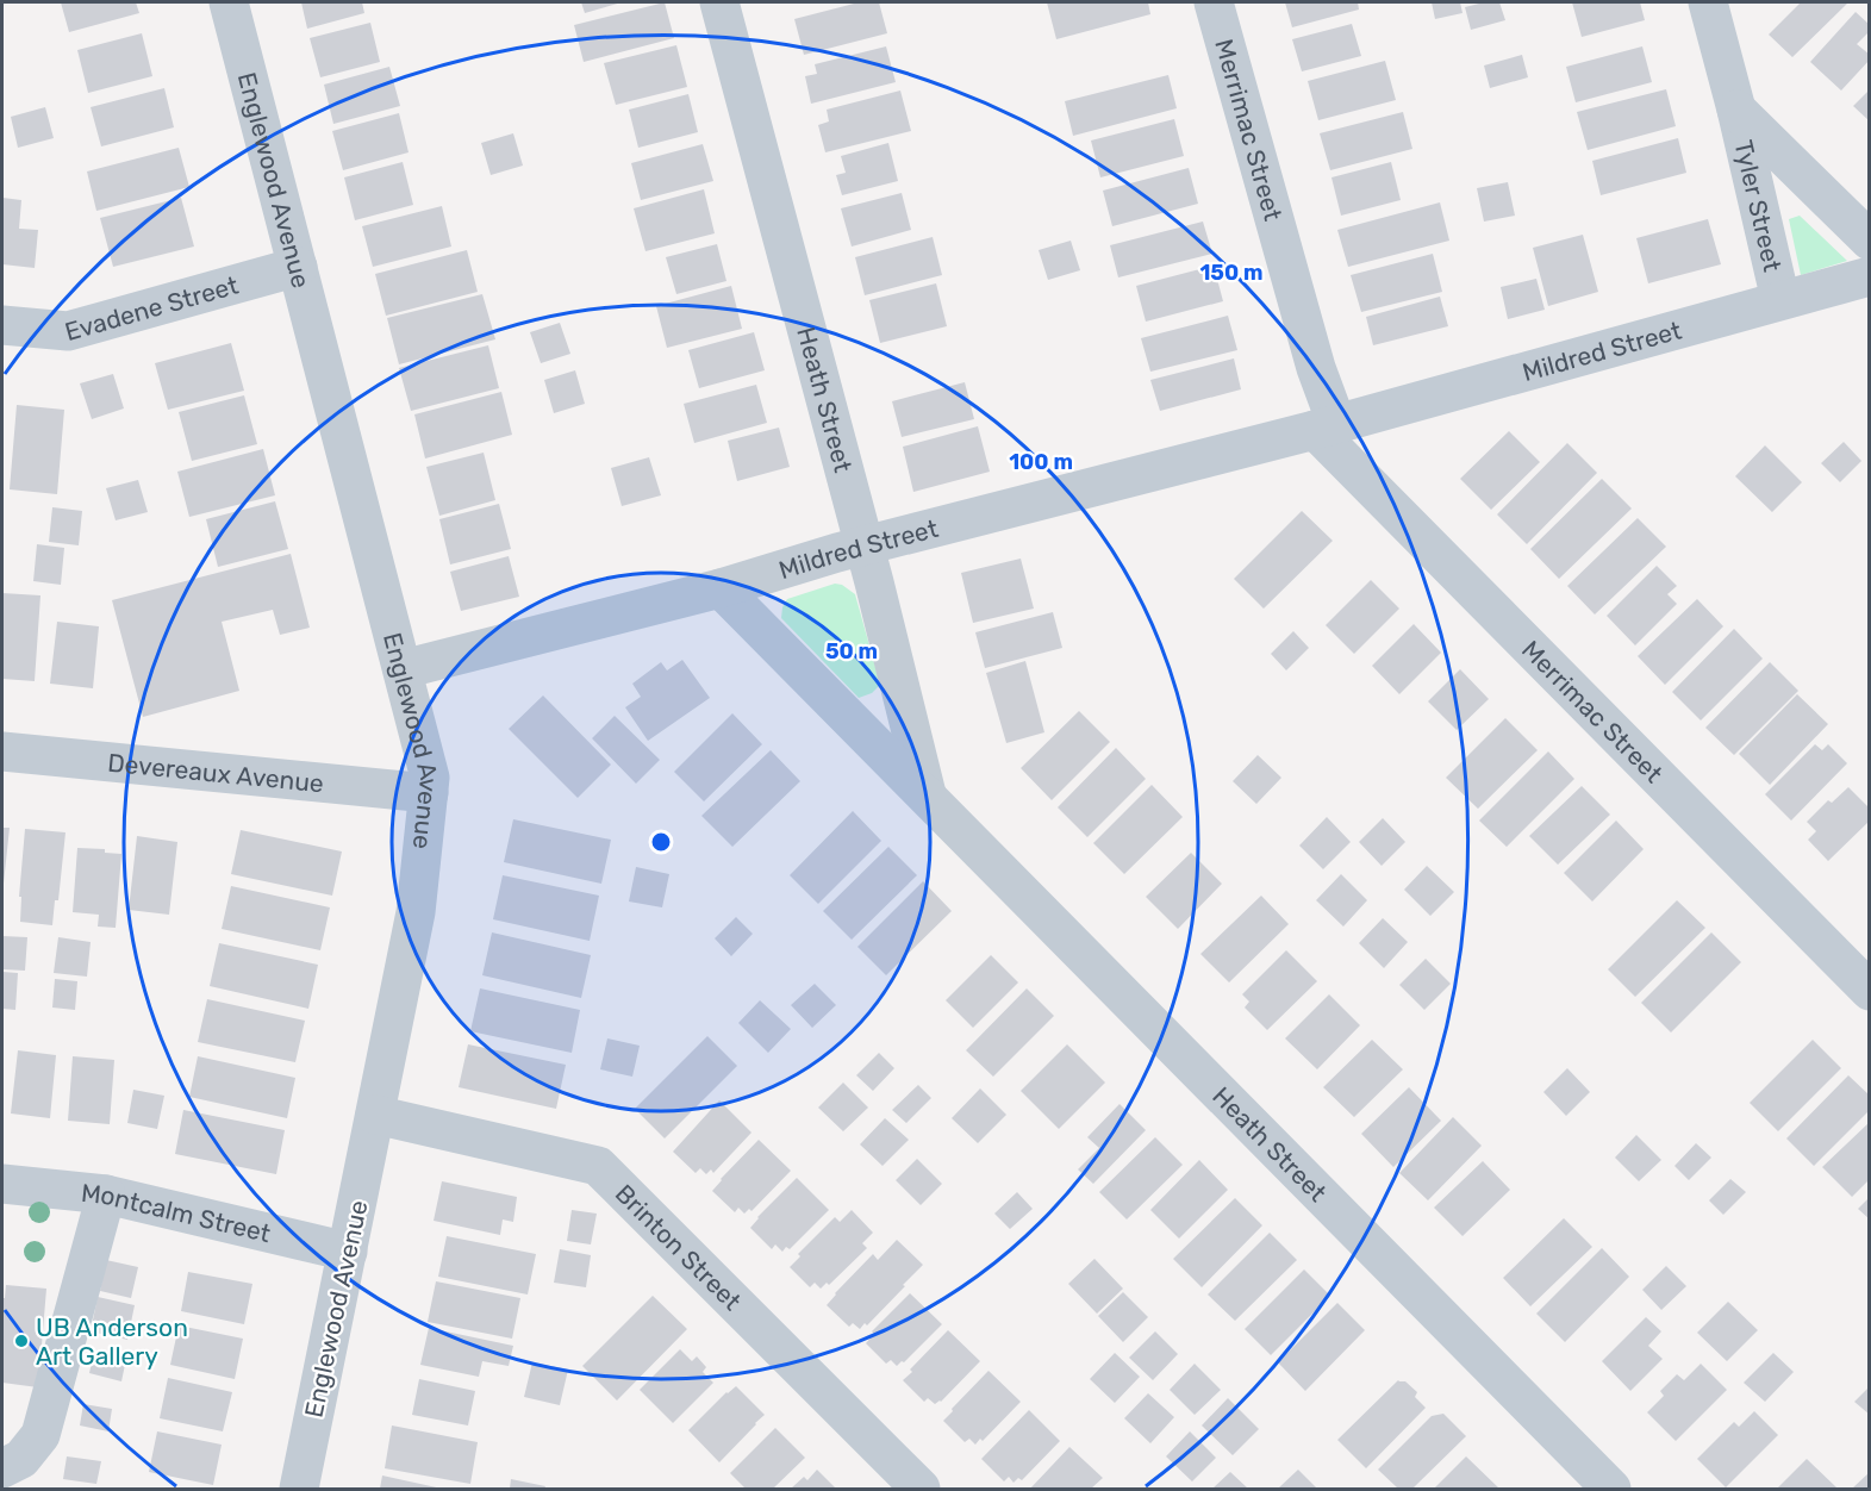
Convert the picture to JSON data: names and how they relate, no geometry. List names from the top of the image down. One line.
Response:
{"streets":{"street":["Merrimac Street","Englewood Avenue","Tyler Street","Evadene Street","Mildred Street","Heath Street","Devereaux Avenue","Montcalm Street","Brinton Street"]},"crossings":[["Merrimac Street","Mildred Street"],["Englewood Avenue","Evadene Street"],["Englewood Avenue","Mildred Street"],["Englewood Avenue","Devereaux Avenue"],["Englewood Avenue","Montcalm Street"],["Englewood Avenue","Brinton Street"],["Tyler Street","Mildred Street"],["Mildred Street","Heath Street"]],"places":["UB Anderson Art Gallery"],"rings":["150 m","100 m","50 m"]}
